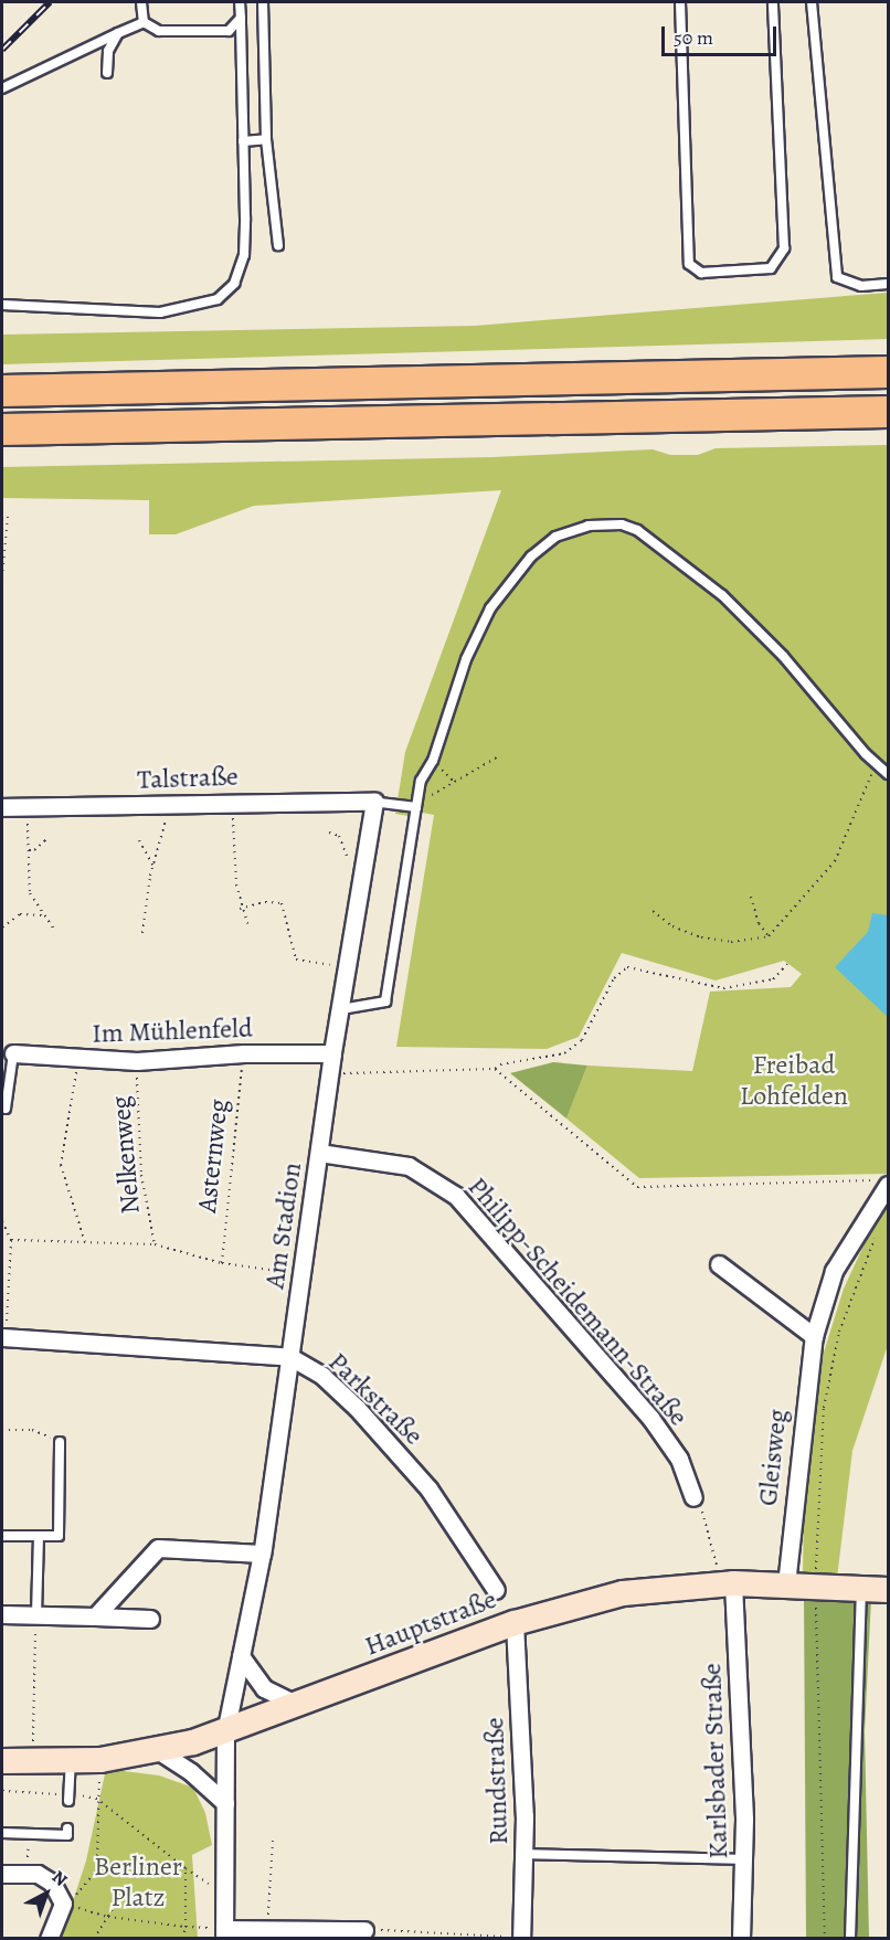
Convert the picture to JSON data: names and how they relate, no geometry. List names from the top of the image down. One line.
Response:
{"streets":{"main road":["Hauptstraße"],"street":["Talstraße","Im Mühlenfeld","Am Stadion","Philipp-Scheidemann-Straße","Parkstraße","Gleisweg","Karlsbader Straße","Rundstraße"],"path":["Nelkenweg","Asternweg"]},"crossings":[["Talstraße","Am Stadion"],["Im Mühlenfeld","Nelkenweg"],["Im Mühlenfeld","Asternweg"],["Im Mühlenfeld","Am Stadion"],["Am Stadion","Philipp-Scheidemann-Straße"],["Am Stadion","Parkstraße"],["Am Stadion","Hauptstraße"],["Gleisweg","Hauptstraße"],["Hauptstraße","Karlsbader Straße"],["Hauptstraße","Rundstraße"]],"parks":["Freibad Lohfelden","Berliner Platz"],"scale_bar":"50 m","north":"top right"}
